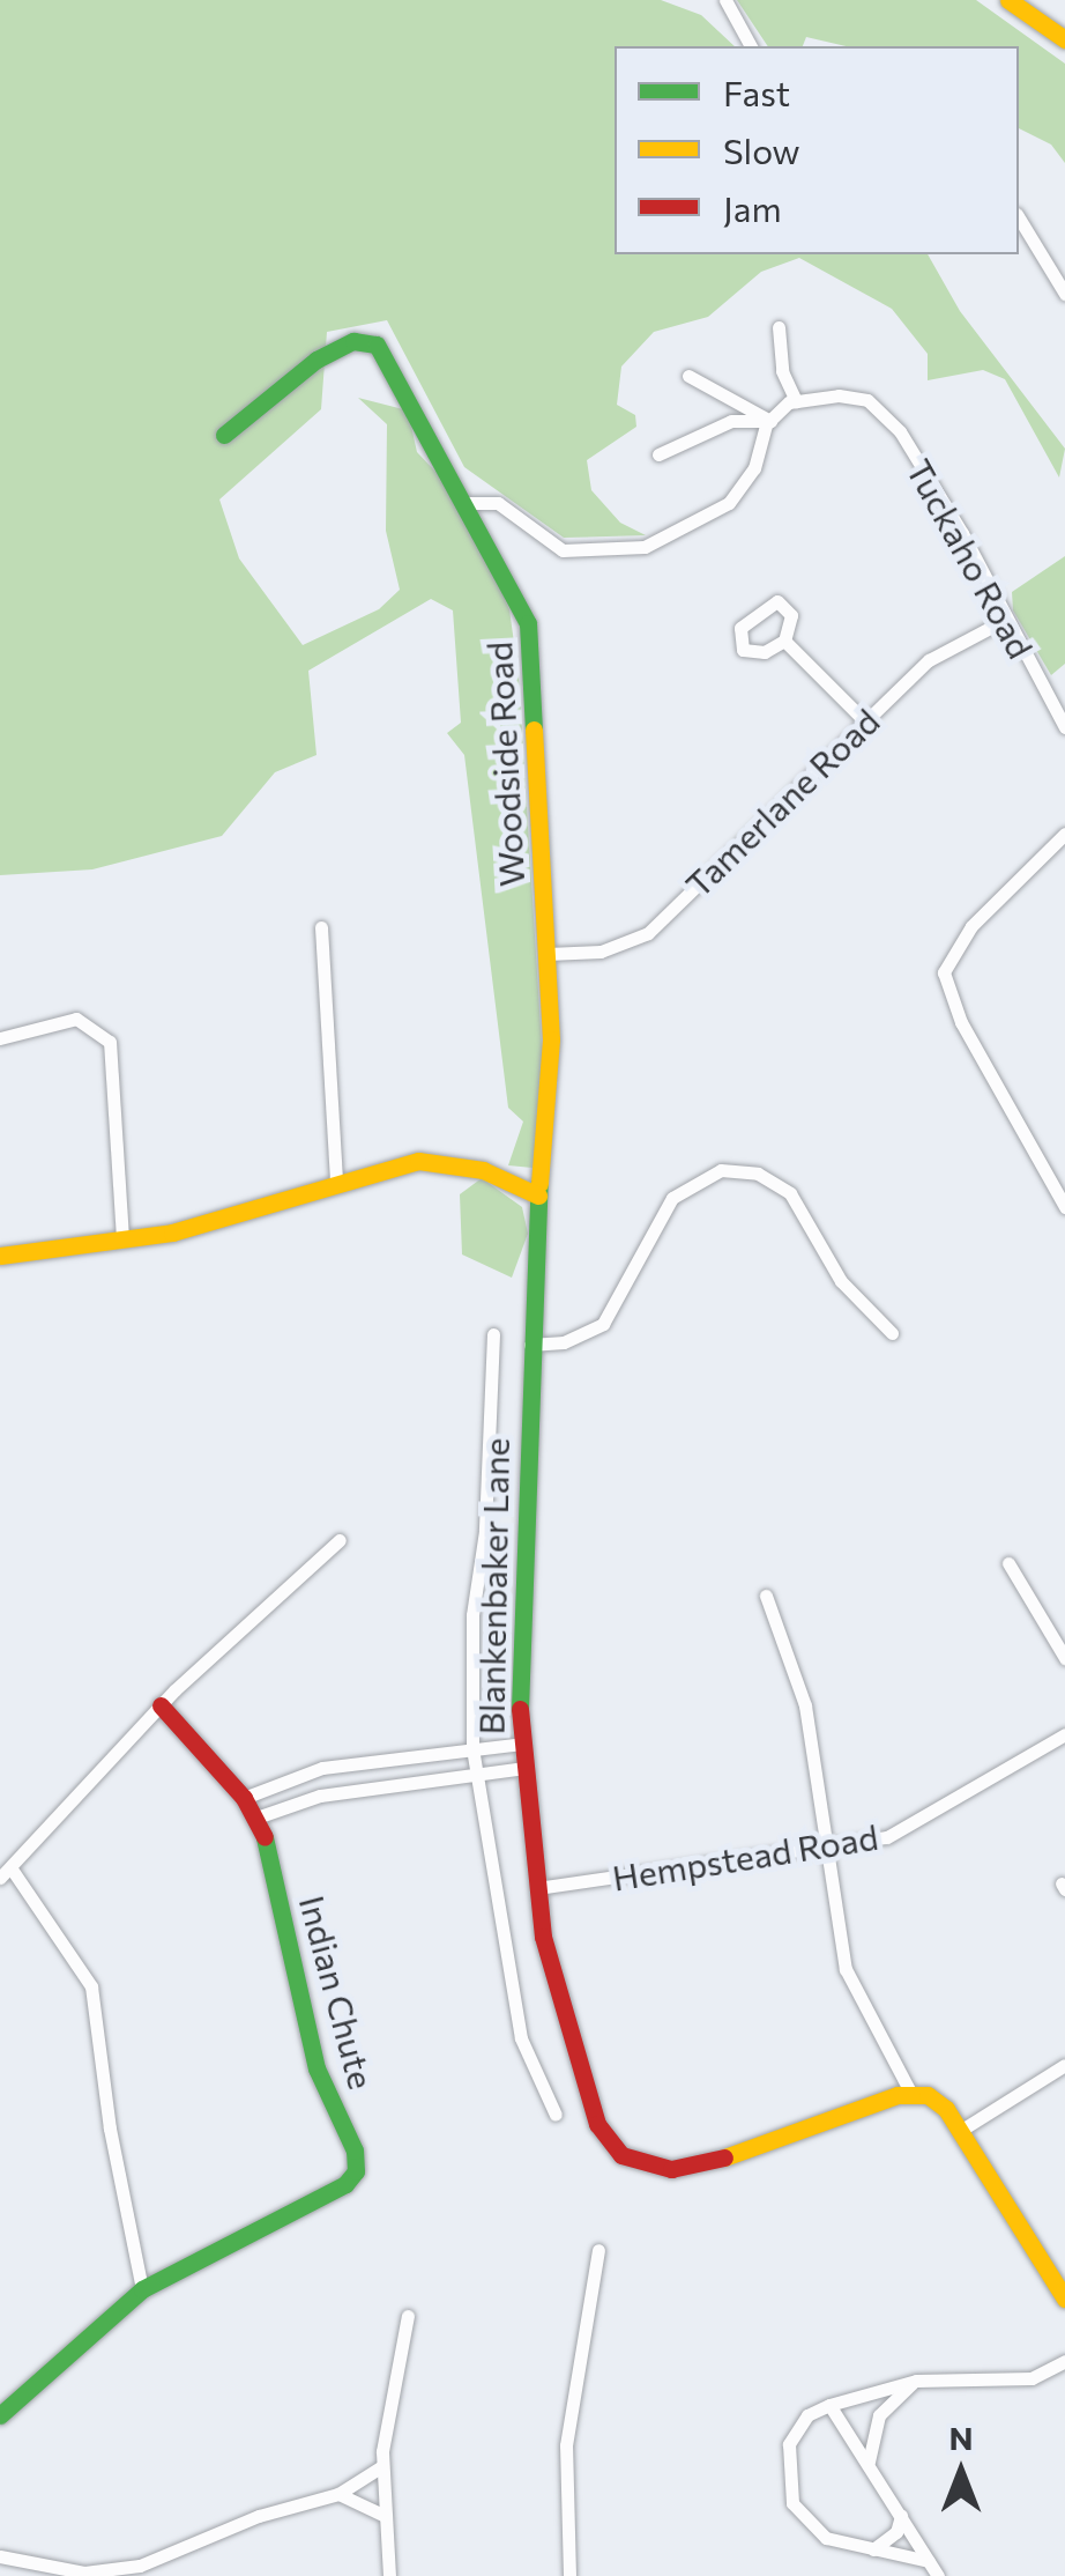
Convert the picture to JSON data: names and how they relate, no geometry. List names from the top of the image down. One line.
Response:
{"streets":{"main road":["Woodside Road","Blankenbaker Lane","Indian Chute"],"street":["Tuckaho Road","Tamerlane Road","Hempstead Road"]},"crossings":[["Tuckaho Road","Tamerlane Road"],["Woodside Road","Tamerlane Road"],["Woodside Road","Blankenbaker Lane"],["Blankenbaker Lane","Hempstead Road"]],"legend":["Fast","Slow","Jam"],"north":"top"}
